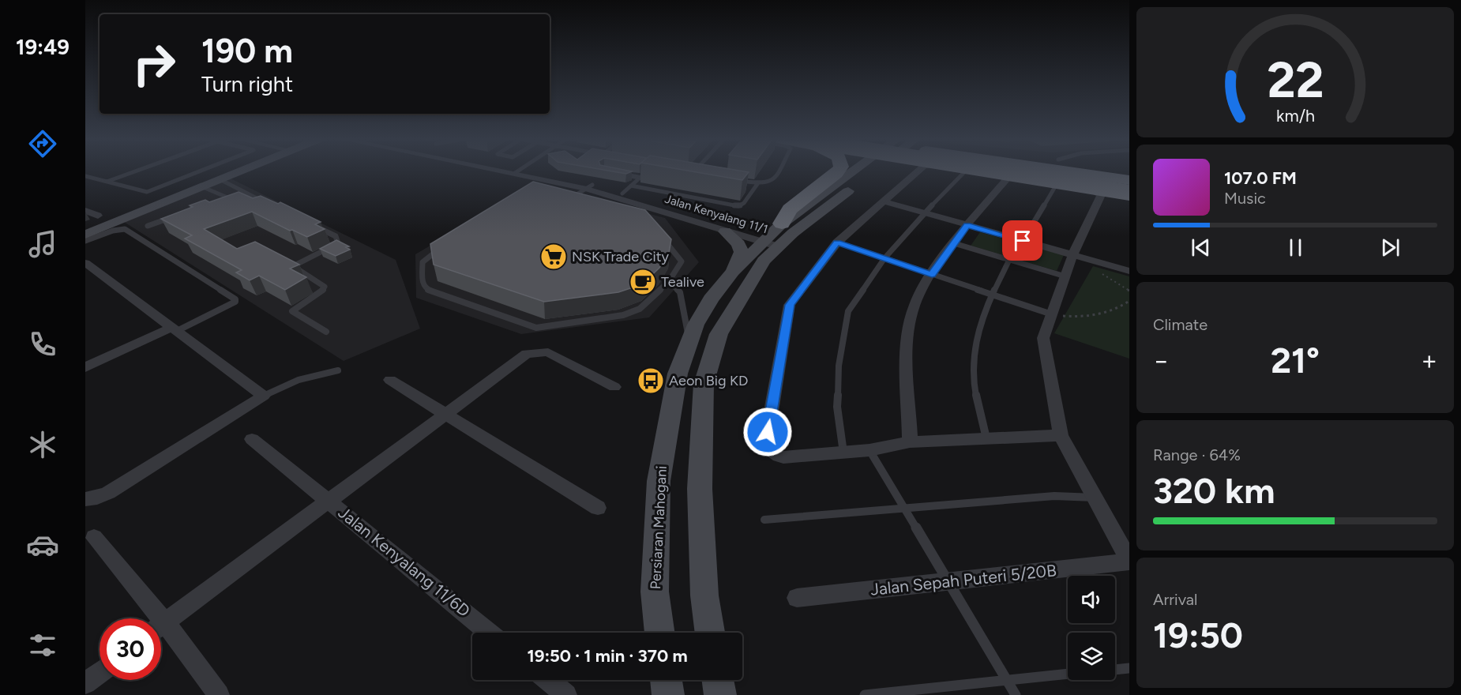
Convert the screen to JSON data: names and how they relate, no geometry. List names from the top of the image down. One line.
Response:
{"streets":{"main road":["Persiaran Mahogani"],"street":["Jalan Kenyalang 11/1","Jalan Kenyalang 11/6D","Jalan Sepah Puteri 5/20B"]},"crossings":[["Jalan Kenyalang 11/1","Persiaran Mahogani"]],"places":{"supermarket":["NSK Trade City"],"cafe":["Tealive"],"bus stop":["Aeon Big KD"]},"page":{"tabs":"19:49","turn":["190 m","Turn right"],"song":["107.0 FM","Music"],"tile":["Climate",["Range · 64%","320 km"],["Arrival","19:50"]],"heat":["−","21°","+"],"limit":"30","trip":"19:50 · 1 min · 370 m","gauge":["22","km/h"]}}
